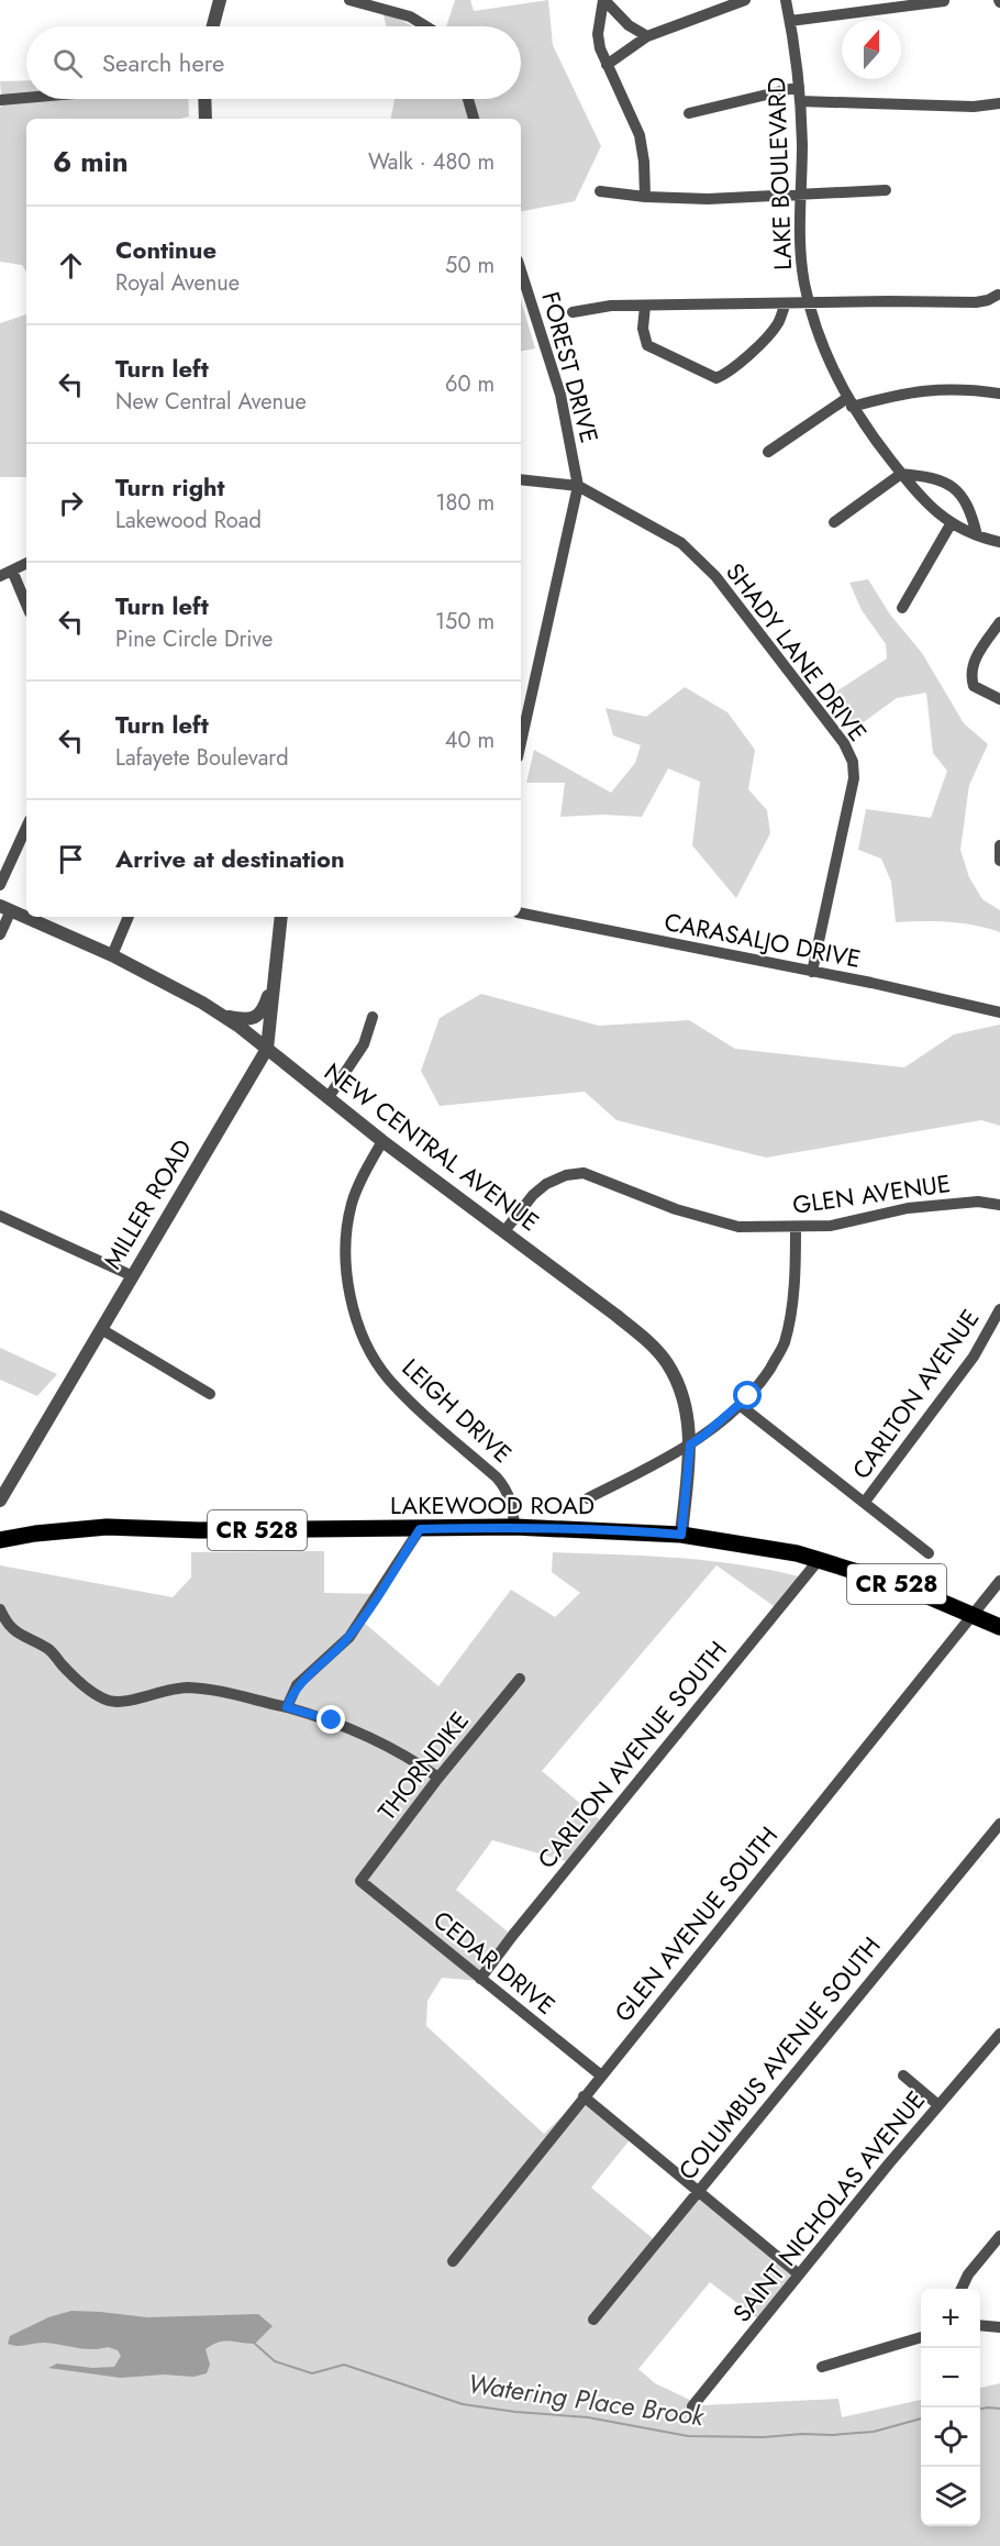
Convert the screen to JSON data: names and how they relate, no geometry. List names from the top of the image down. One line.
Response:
{"streets":{"main road":["LAKEWOOD ROAD","CR 528"],"street":["LAKE BOULEVARD","FOREST DRIVE","SHADY LANE DRIVE","CARASALJO DRIVE","NEW CENTRAL AVENUE","GLEN AVENUE","MILLER ROAD","CARLTON AVENUE","LEIGH DRIVE","CARLTON AVENUE SOUTH","THORNDIKE","GLEN AVENUE SOUTH","CEDAR DRIVE","COLUMBUS AVENUE SOUTH","SAINT NICHOLAS AVENUE"]},"crossings":[["FOREST DRIVE","SHADY LANE DRIVE"],["SHADY LANE DRIVE","CARASALJO DRIVE"],["NEW CENTRAL AVENUE","GLEN AVENUE"],["NEW CENTRAL AVENUE","MILLER ROAD"],["NEW CENTRAL AVENUE","LEIGH DRIVE"],["NEW CENTRAL AVENUE","LAKEWOOD ROAD"],["LEIGH DRIVE","LAKEWOOD ROAD"],["LAKEWOOD ROAD","CR 528"],["LAKEWOOD ROAD","CARLTON AVENUE SOUTH"],["LAKEWOOD ROAD","GLEN AVENUE SOUTH"],["CR 528","GLEN AVENUE SOUTH"],["CARLTON AVENUE SOUTH","CEDAR DRIVE"],["THORNDIKE","CEDAR DRIVE"],["GLEN AVENUE SOUTH","CEDAR DRIVE"]],"water":["Watering Place Brook"],"north":"top","page":{"search":"Search here","heading":["6 min","Walk · 480 m"],"list":[["Continue","Royal Avenue","50 m"],["Turn left","New Central Avenue","60 m"],["Turn right","Lakewood Road","180 m"],["Turn left","Pine Circle Drive","150 m"],["Turn left","Lafayete Boulevard","40 m"],"Arrive at destination"],"map_buttons":["+","−"]}}
